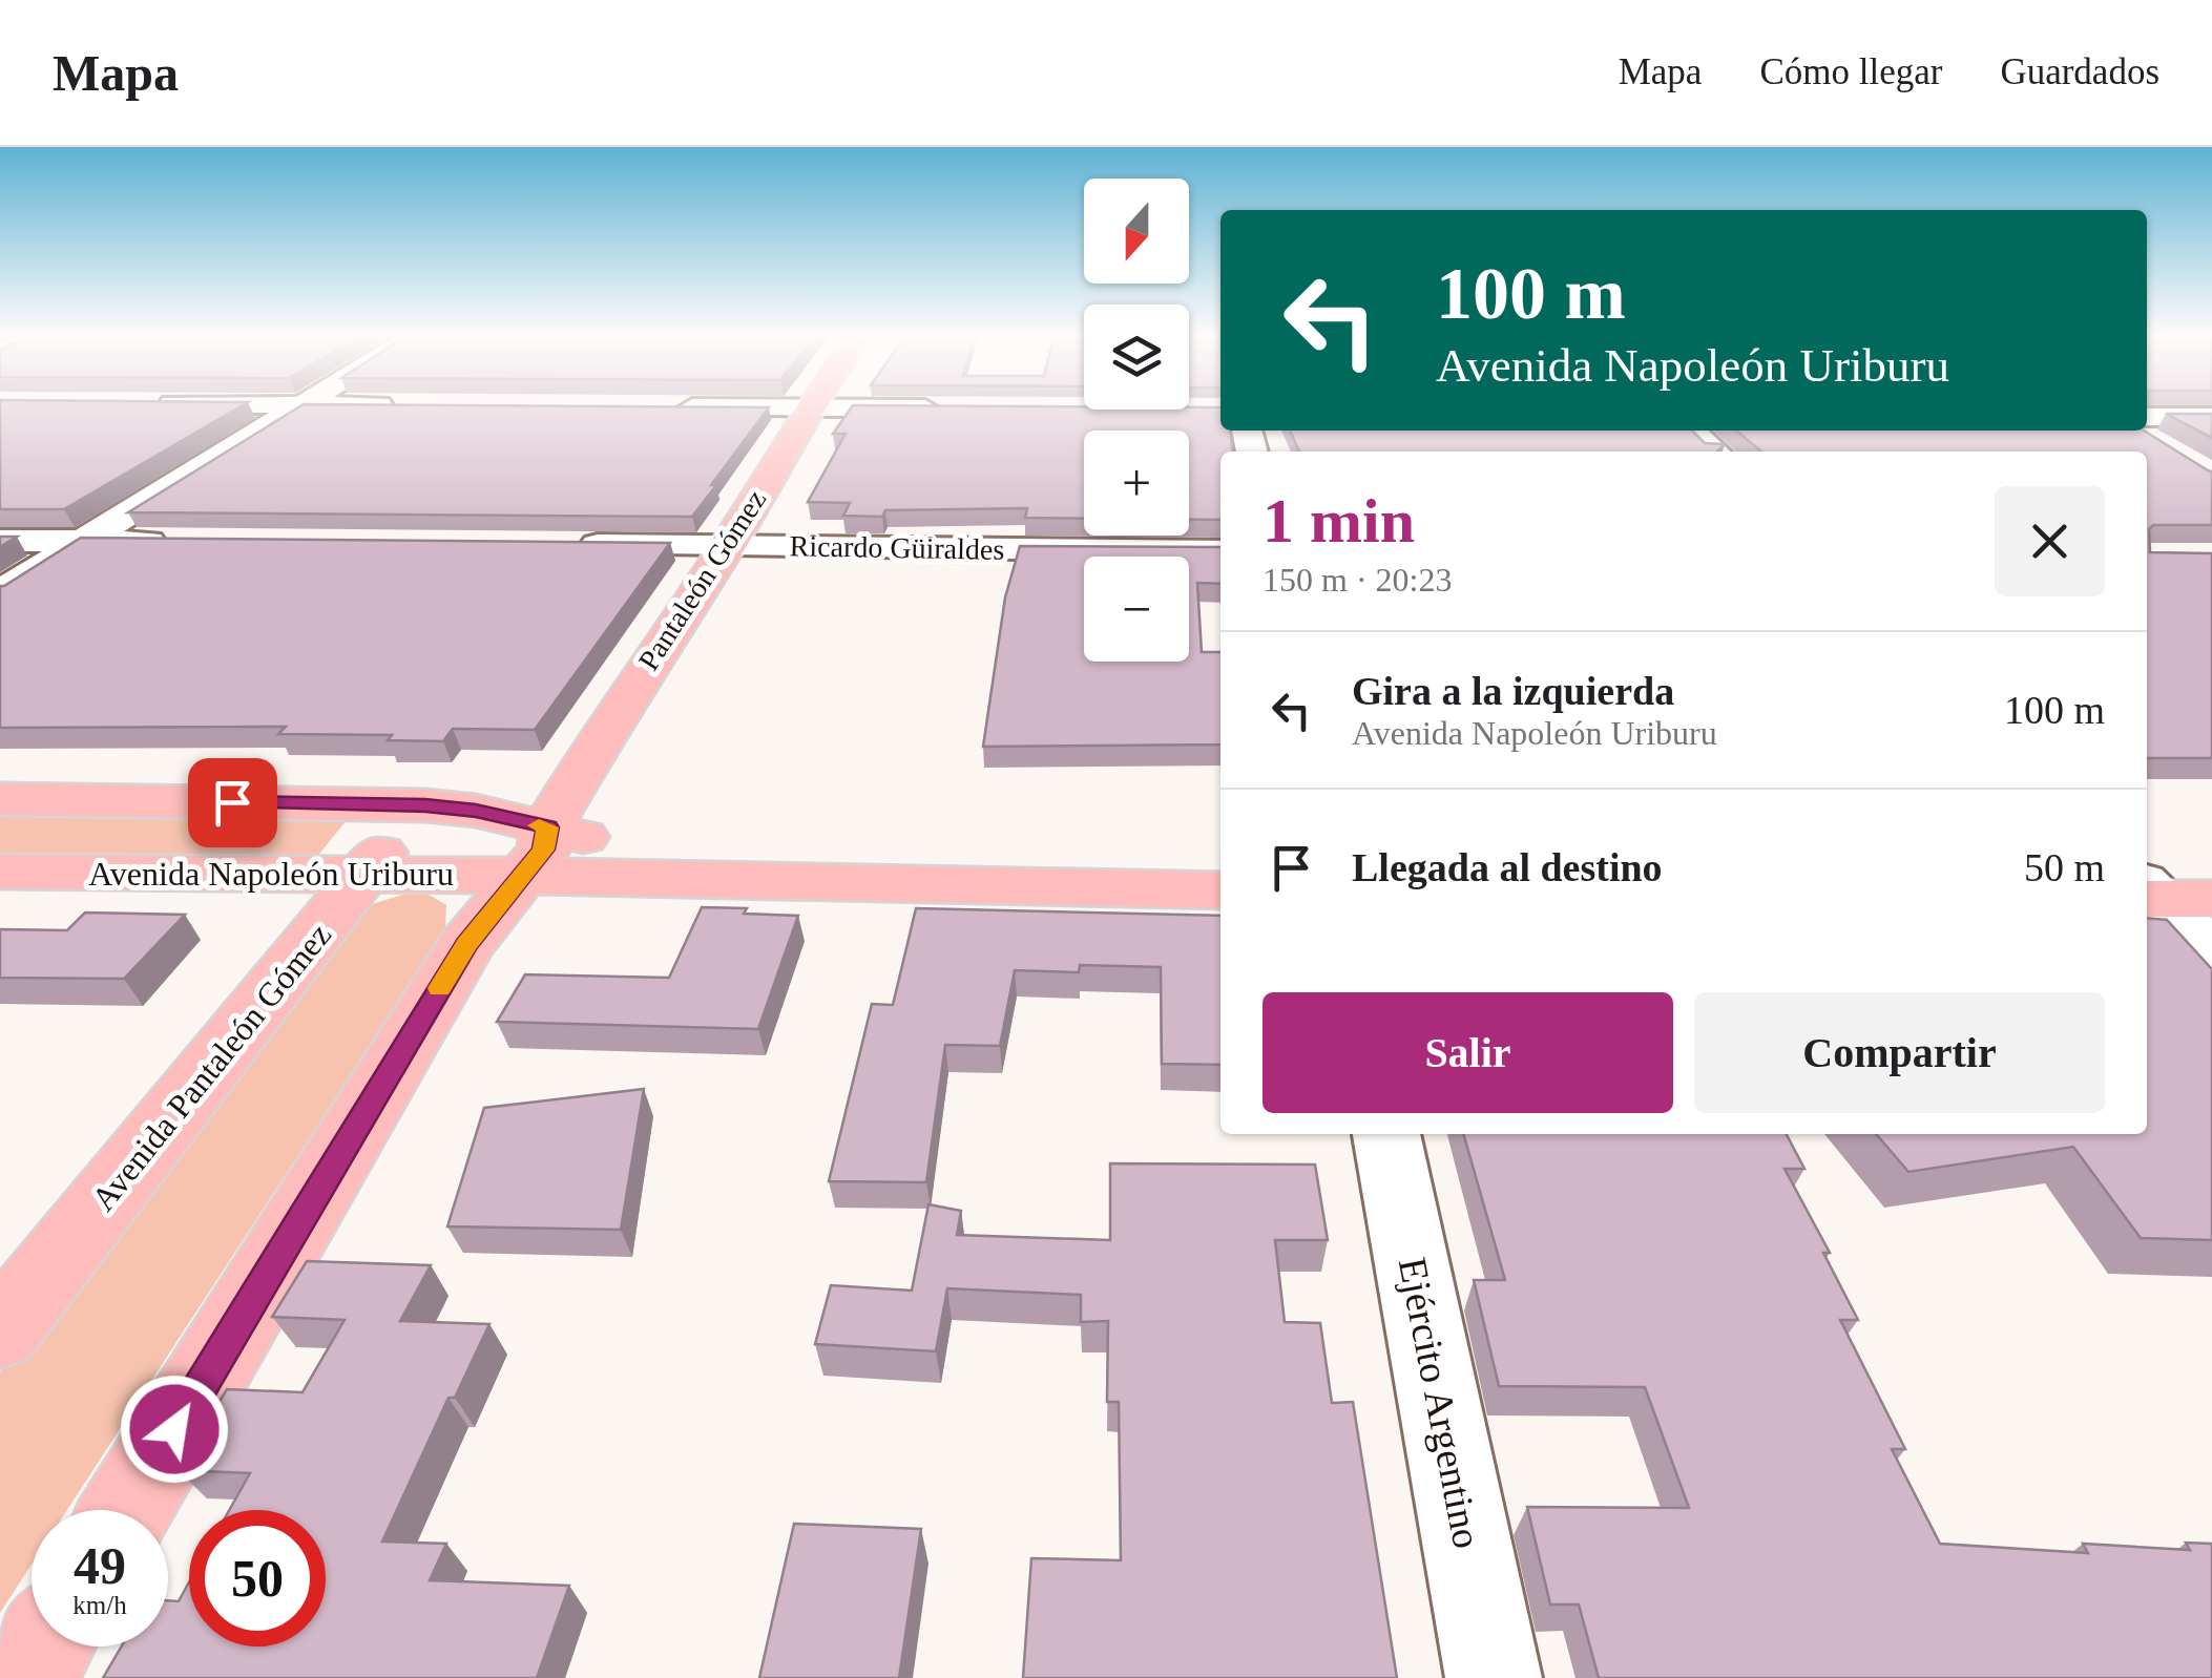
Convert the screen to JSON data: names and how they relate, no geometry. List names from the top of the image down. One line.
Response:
{"streets":{"main road":["Pantaleón Gómez","Avenida Napoleón Uriburu","Avenida Pantaleón Gómez"],"street":["Ricardo Güiraldes","Ejército Argentino"]},"crossings":[["Ricardo Güiraldes","Pantaleón Gómez"],["Pantaleón Gómez","Avenida Napoleón Uriburu"],["Avenida Napoleón Uriburu","Avenida Pantaleón Gómez"]],"north":"bottom","page":{"header":"Mapa","nav":["Mapa","Cómo llegar","Guardados"],"map_buttons":["+","−"],"turn":["100 m","Avenida Napoleón Uriburu"],"heading":["1 min","150 m · 20:23"],"list":[{"name":"Gira a la izquierda","note":"Avenida Napoleón Uriburu","value":"100 m"},{"name":"Llegada al destino","value":"50 m"}],"buttons":["Salir","Compartir"],"speed":"49 km/h","limit":"50"}}
